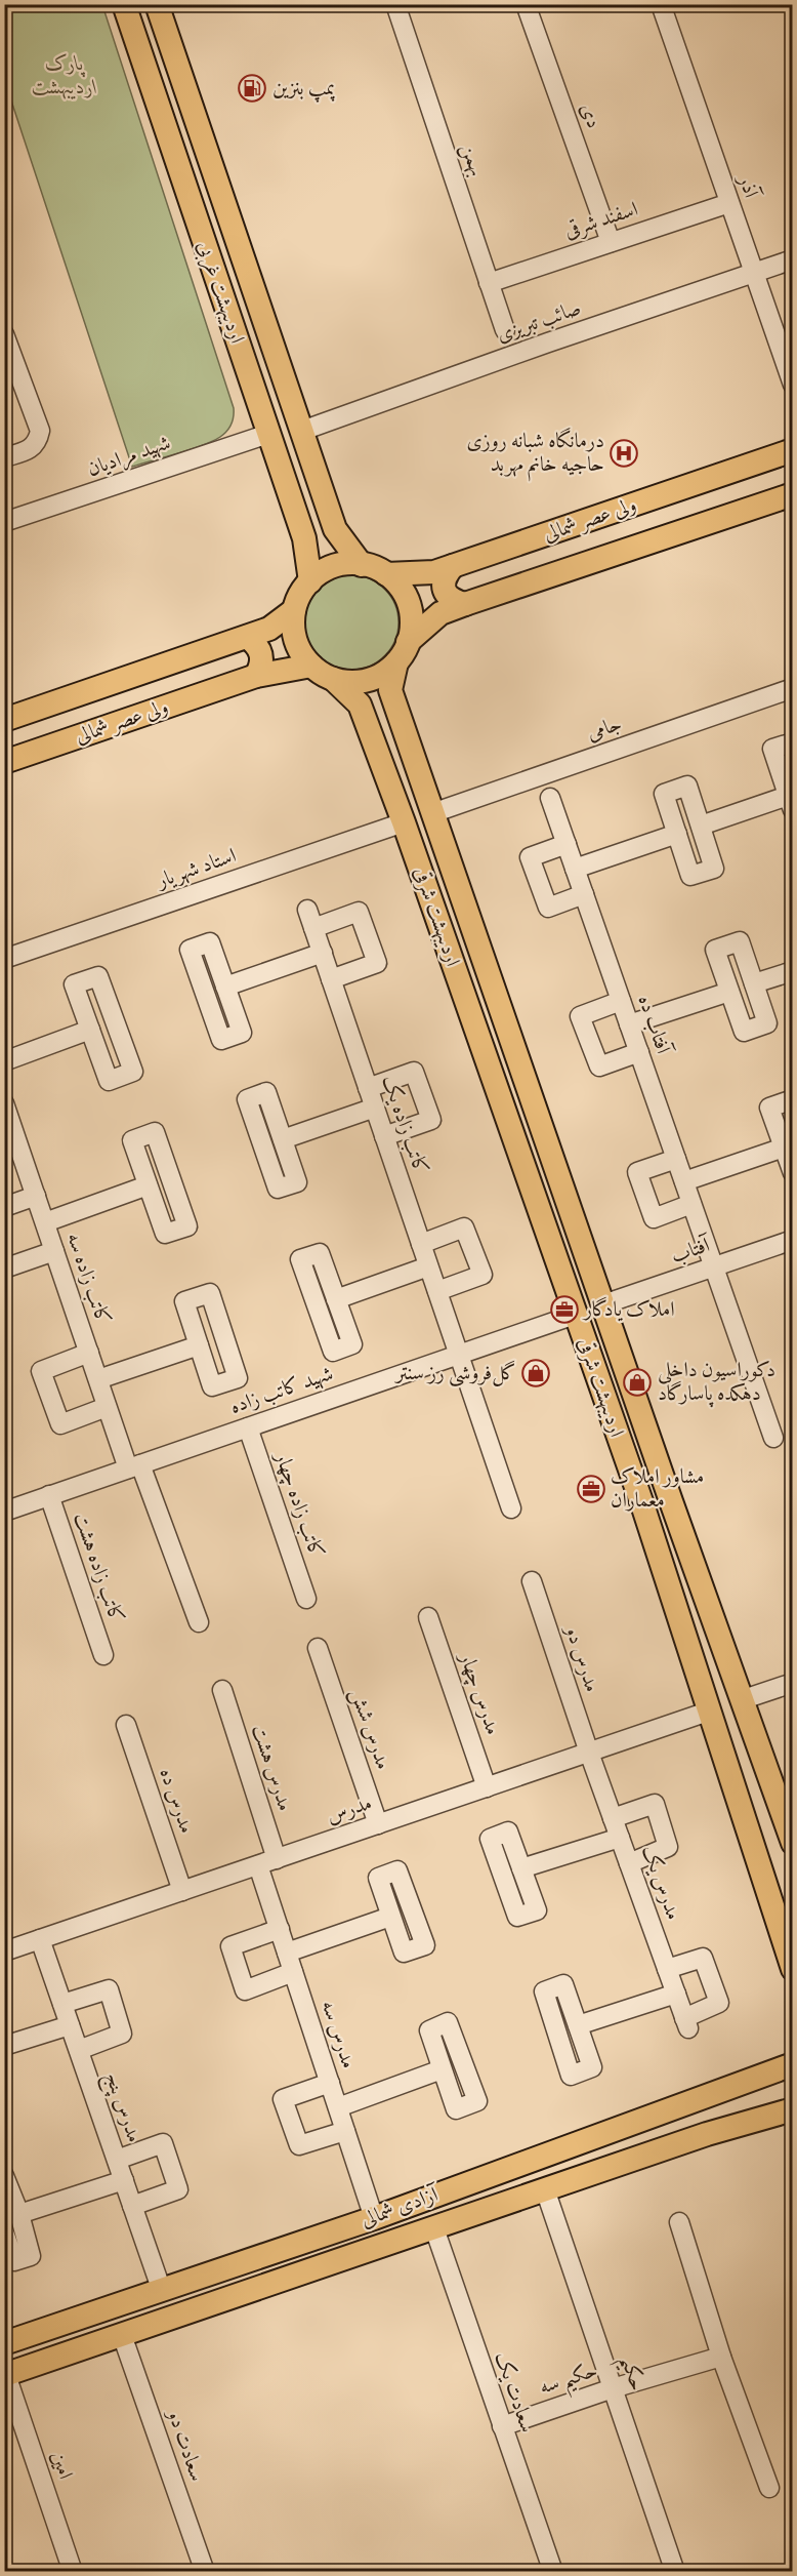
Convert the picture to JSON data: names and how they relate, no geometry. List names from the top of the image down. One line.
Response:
{"streets":{"main road":["اردیبهشت غربی","ولی عصر شمالی","اردیبهشت شرقی","آزادی شمالی"],"street":["دی","بهمن","آذر","اسفند شرقی","صائب تبریزی","شهید مرادیان","جامی","استاد شهریار","آفتاب ده","کاتب زاده یک","آفتاب","کاتب زاده سه","شهید کاتب زاده","کاتب زاده چهار","کاتب زاده هشت","مدرس دو","مدرس چهار","مدرس شش","مدرس هشت","مدرس ده","مدرس","مدرس یک","مدرس سه","مدرس پنج","حکیم","حکیم سه","سعادت یک","سعادت دو","امین"]},"crossings":[["دی","اسفند شرقی"],["بهمن","اسفند شرقی"],["آذر","اسفند شرقی"],["آذر","صائب تبریزی"],["اردیبهشت غربی","صائب تبریزی"],["اردیبهشت غربی","شهید مرادیان"],["اردیبهشت غربی","ولی عصر شمالی"],["اردیبهشت غربی","اردیبهشت شرقی"],["ولی عصر شمالی","اردیبهشت شرقی"],["جامی","اردیبهشت شرقی"],["استاد شهریار","اردیبهشت شرقی"],["اردیبهشت شرقی","آفتاب"],["اردیبهشت شرقی","شهید کاتب زاده"],["اردیبهشت شرقی","مدرس"],["آفتاب ده","آفتاب"],["کاتب زاده یک","شهید کاتب زاده"],["کاتب زاده سه","شهید کاتب زاده"],["شهید کاتب زاده","کاتب زاده چهار"],["شهید کاتب زاده","کاتب زاده هشت"],["مدرس دو","مدرس"],["مدرس دو","مدرس یک"],["مدرس چهار","مدرس"],["مدرس شش","مدرس"],["مدرس هشت","مدرس"],["مدرس هشت","مدرس سه"],["مدرس ده","مدرس"],["مدرس","مدرس یک"],["مدرس","مدرس سه"],["مدرس","مدرس پنج"],["مدرس سه","آزادی شمالی"],["مدرس پنج","آزادی شمالی"],["آزادی شمالی","حکیم"],["آزادی شمالی","سعادت یک"],["آزادی شمالی","سعادت دو"],["آزادی شمالی","امین"],["حکیم","حکیم سه"],["حکیم سه","سعادت یک"]],"parks":["پارک اردیبهشت"],"places":{"fuel station":["پمپ بنزین"],"hospital":["درمانگاه شبانه‌ روزی حاجیه‌ خانم مهربد"],"office":["املاک یادگار","مشاور املاک معماران"],"shop":["گل‌فروشی رز سنتر","دکوراسیون داخلی دهکده پاسارگاد"]}}
